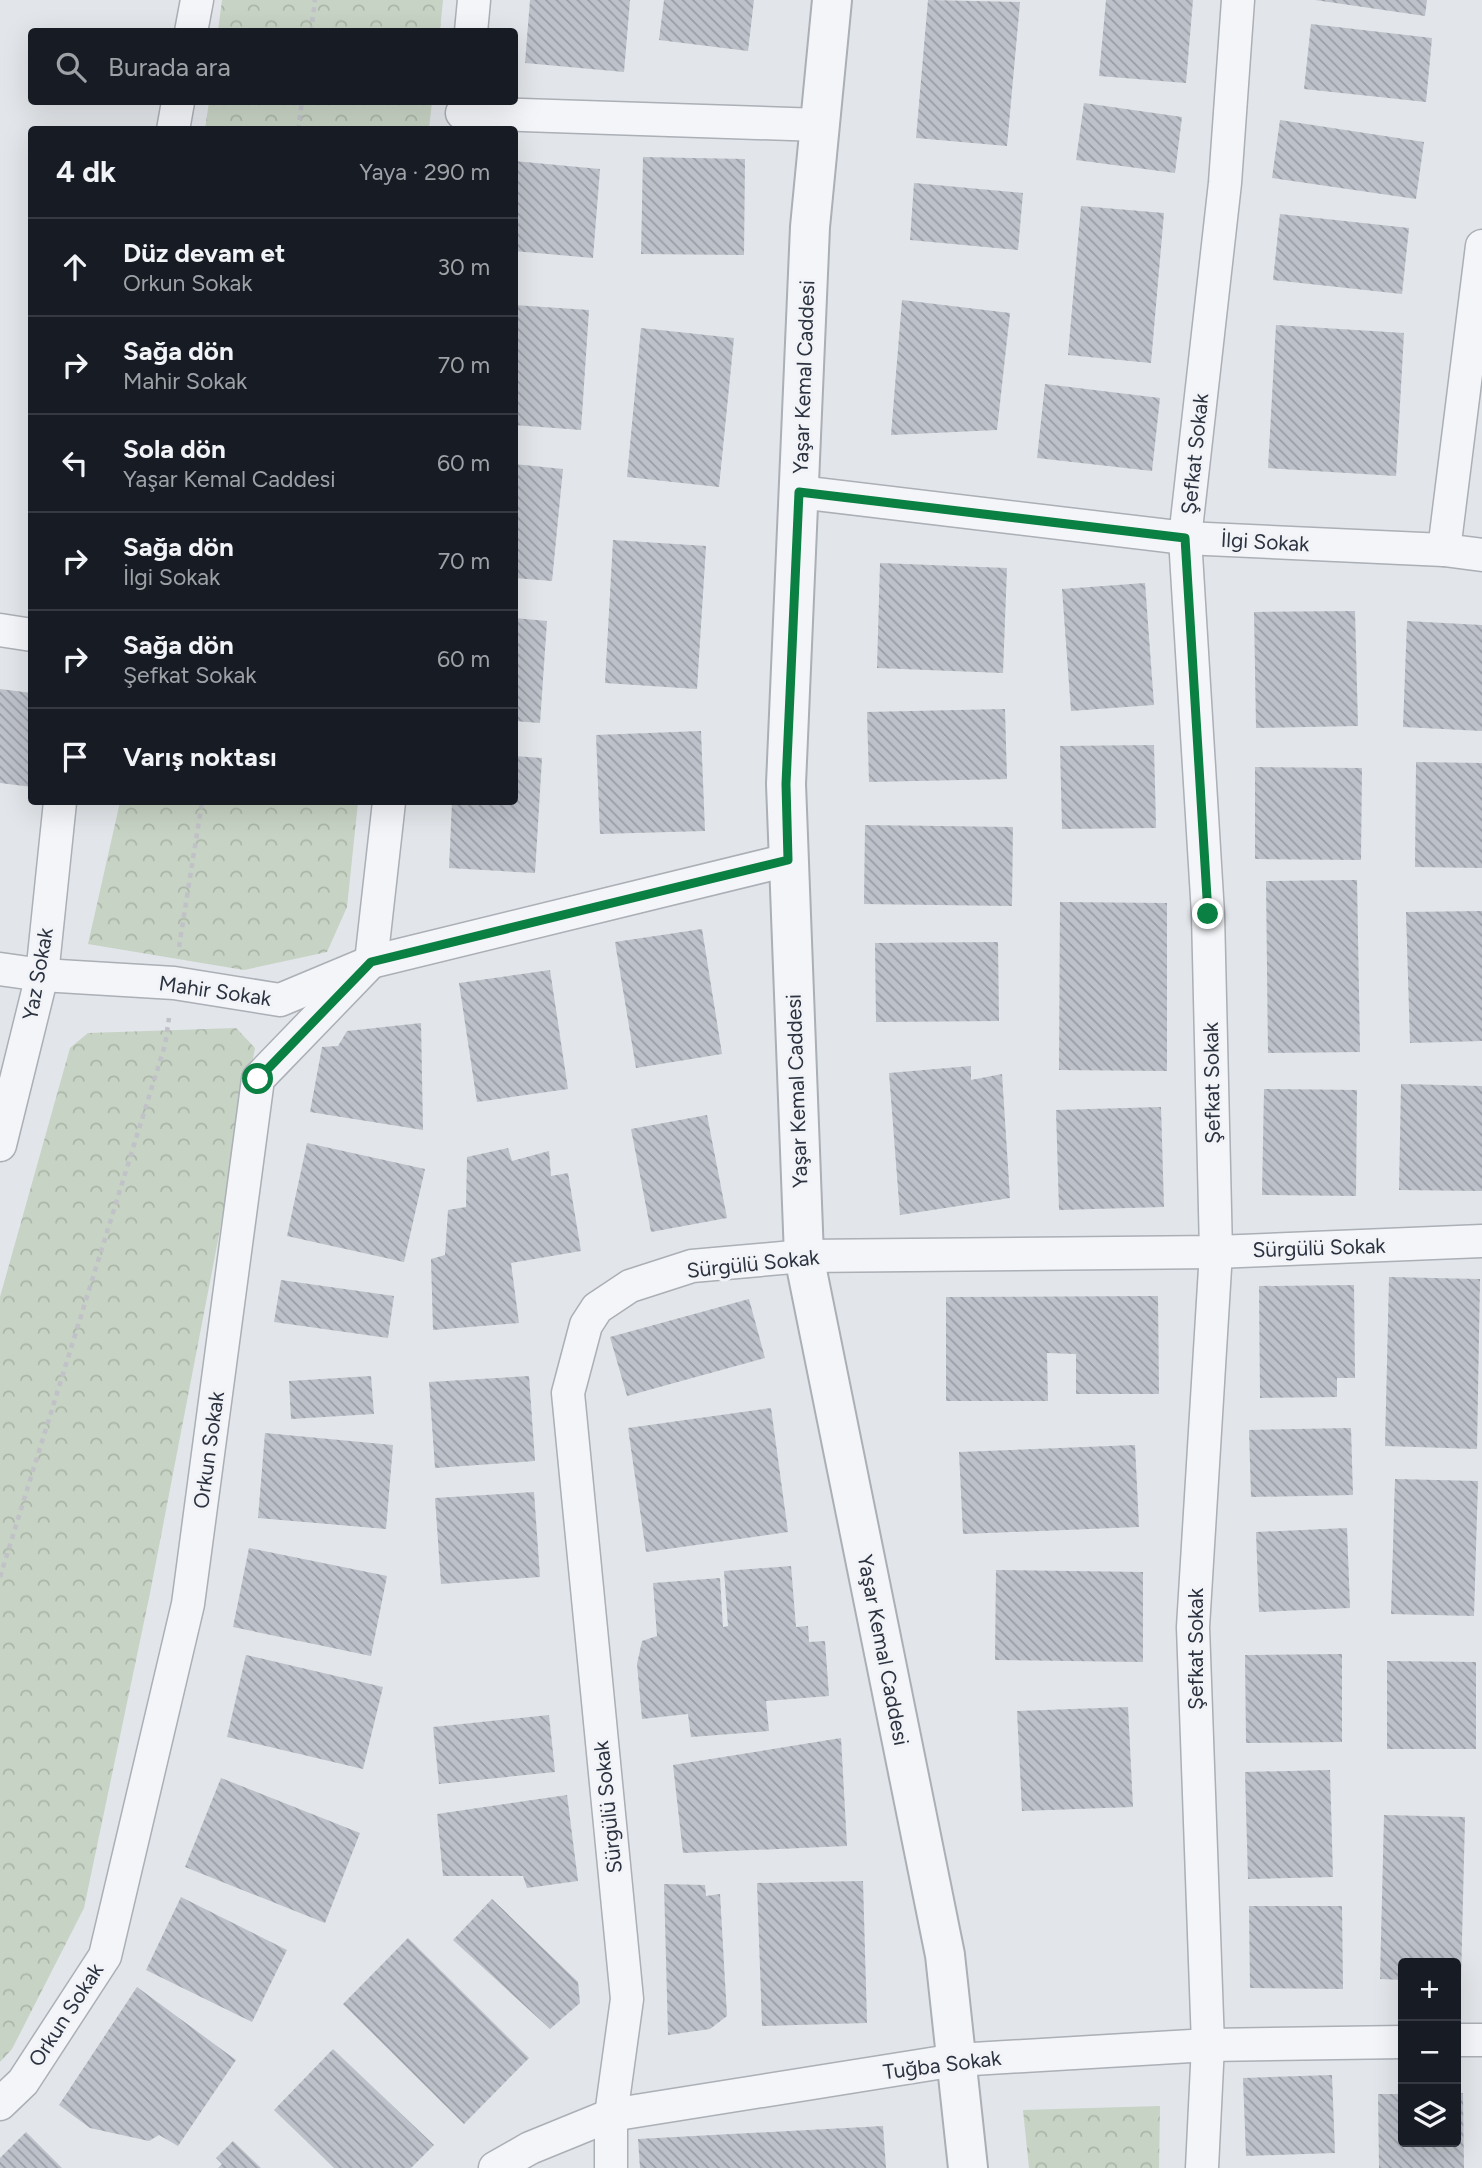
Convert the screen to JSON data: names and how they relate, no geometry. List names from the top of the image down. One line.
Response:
{"streets":{"street":["Yaşar Kemal Caddesi","Şefkat Sokak","İlgi Sokak","Yaz Sokak","Mahir Sokak","Sürgülü Sokak","Orkun Sokak","Tuğba Sokak"]},"crossings":[["Yaşar Kemal Caddesi","İlgi Sokak"],["Yaşar Kemal Caddesi","Mahir Sokak"],["Yaşar Kemal Caddesi","Sürgülü Sokak"],["Yaşar Kemal Caddesi","Tuğba Sokak"],["Şefkat Sokak","İlgi Sokak"],["Şefkat Sokak","Sürgülü Sokak"],["Şefkat Sokak","Tuğba Sokak"],["Yaz Sokak","Mahir Sokak"],["Mahir Sokak","Orkun Sokak"],["Sürgülü Sokak","Tuğba Sokak"]],"page":{"search":"Burada ara","heading":["4 dk","Yaya · 290 m"],"list":[["Düz devam et","Orkun Sokak","30 m"],["Sağa dön","Mahir Sokak","70 m"],["Sola dön","Yaşar Kemal Caddesi","60 m"],["Sağa dön","İlgi Sokak","70 m"],["Sağa dön","Şefkat Sokak","60 m"],"Varış noktası"],"map_buttons":["+","−"]}}
